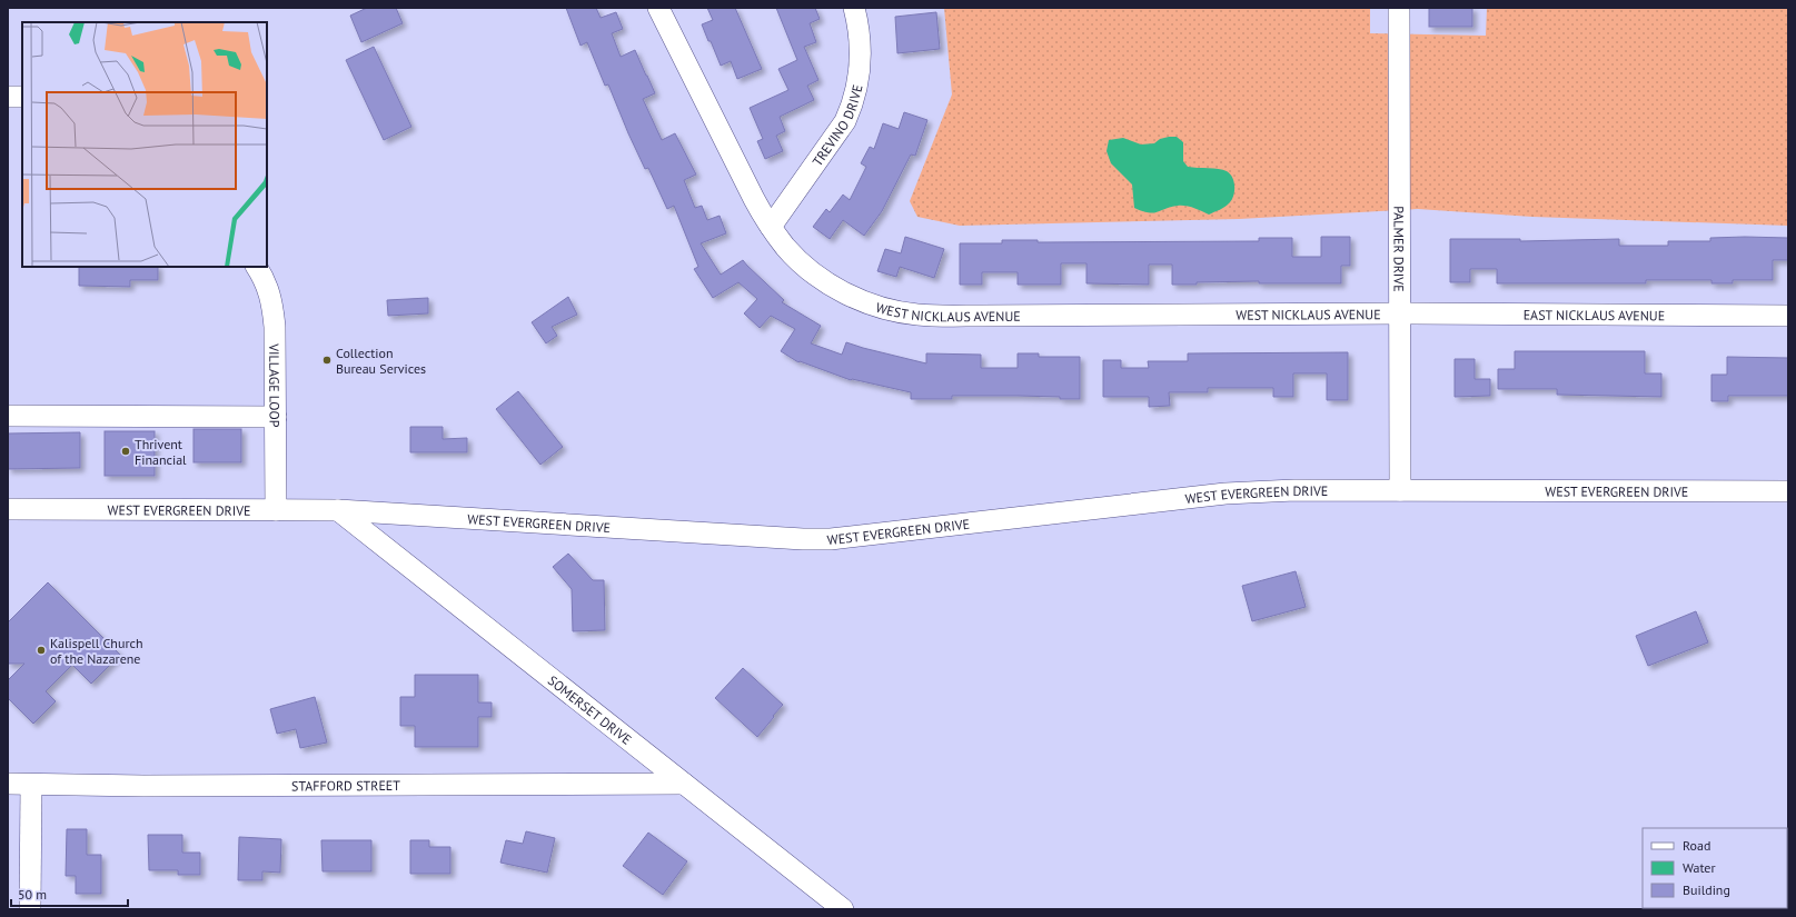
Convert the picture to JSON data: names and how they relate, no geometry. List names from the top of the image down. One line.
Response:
{"streets":{"street":["TREVINO DRIVE","PALMER DRIVE","WEST NICKLAUS AVENUE","EAST NICKLAUS AVENUE","VILLAGE LOOP","WEST EVERGREEN DRIVE","SOMERSET DRIVE","STAFFORD STREET"]},"crossings":[["TREVINO DRIVE","WEST NICKLAUS AVENUE"],["PALMER DRIVE","WEST NICKLAUS AVENUE"],["PALMER DRIVE","EAST NICKLAUS AVENUE"],["PALMER DRIVE","WEST EVERGREEN DRIVE"],["WEST NICKLAUS AVENUE","EAST NICKLAUS AVENUE"],["VILLAGE LOOP","WEST EVERGREEN DRIVE"],["WEST EVERGREEN DRIVE","SOMERSET DRIVE"],["SOMERSET DRIVE","STAFFORD STREET"]],"places":["Collection Bureau Services","Thrivent Financial","Kalispell Church of the Nazarene"],"legend":["Road","Water","Building"],"scale_bar":"50 m"}
